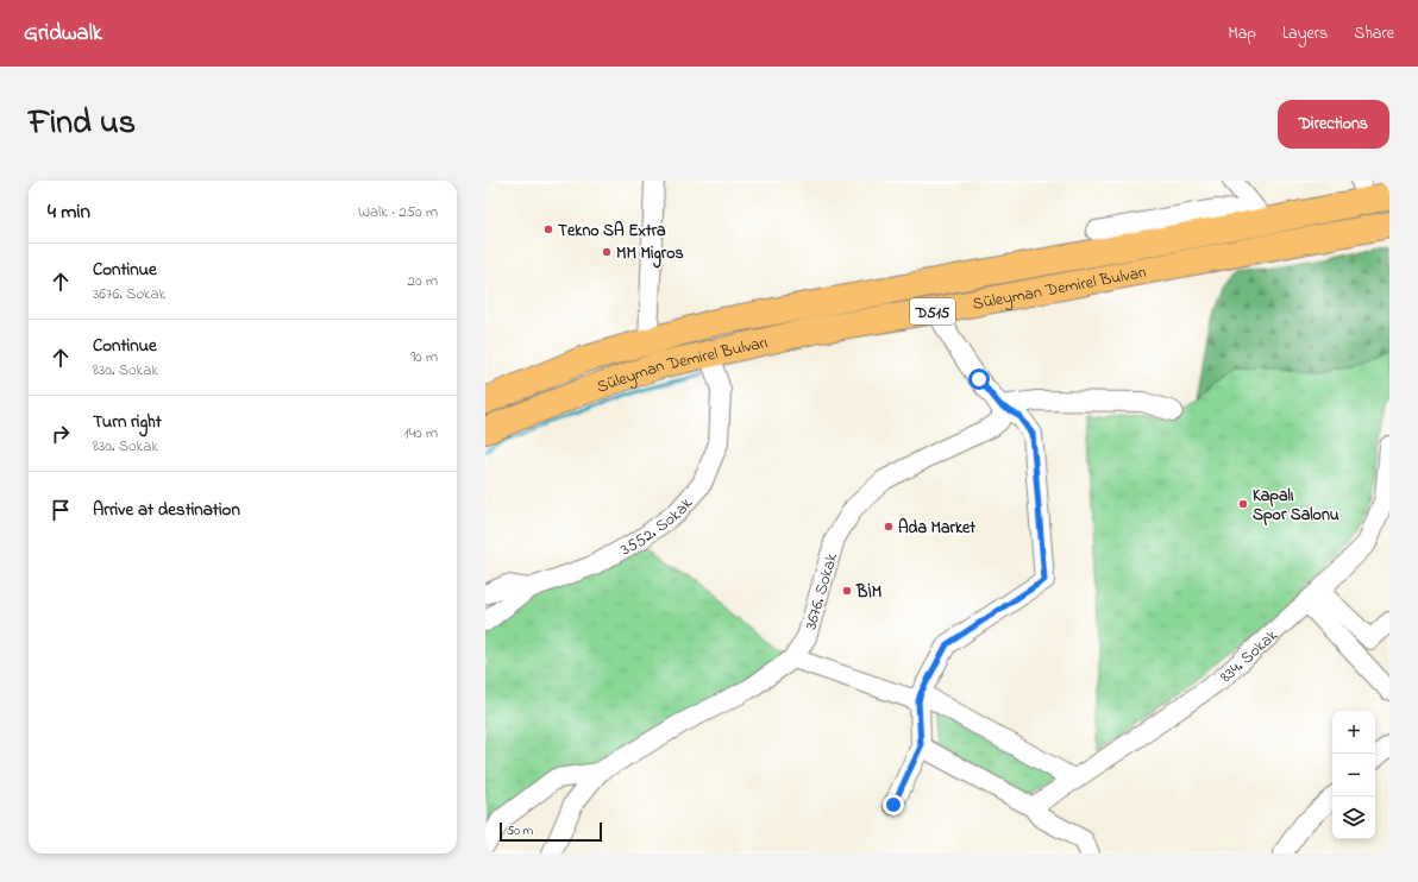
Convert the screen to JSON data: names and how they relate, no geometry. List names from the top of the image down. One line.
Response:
{"streets":{"highway":["Süleyman Demirel Bulvarı","D515"],"street":["3552. Sokak","3676. Sokak","834. Sokak"]},"crossings":[["Süleyman Demirel Bulvarı","3552. Sokak"]],"places":["Tekno SA Extra","MM Migros","Kapalı Spor Salonu","Ada Market","BİM"],"scale_bar":"50 m","page":{"header":"Gridwalk","nav":["Map","Layers","Share"],"title":"Find us","buttons":"Directions","heading":["4 min","Walk · 250 m"],"list":[["Continue","3676. Sokak","20 m"],["Continue","830. Sokak","90 m"],["Turn right","830. Sokak","140 m"],"Arrive at destination"],"map_buttons":["+","−"],"scale":"50 m"}}
